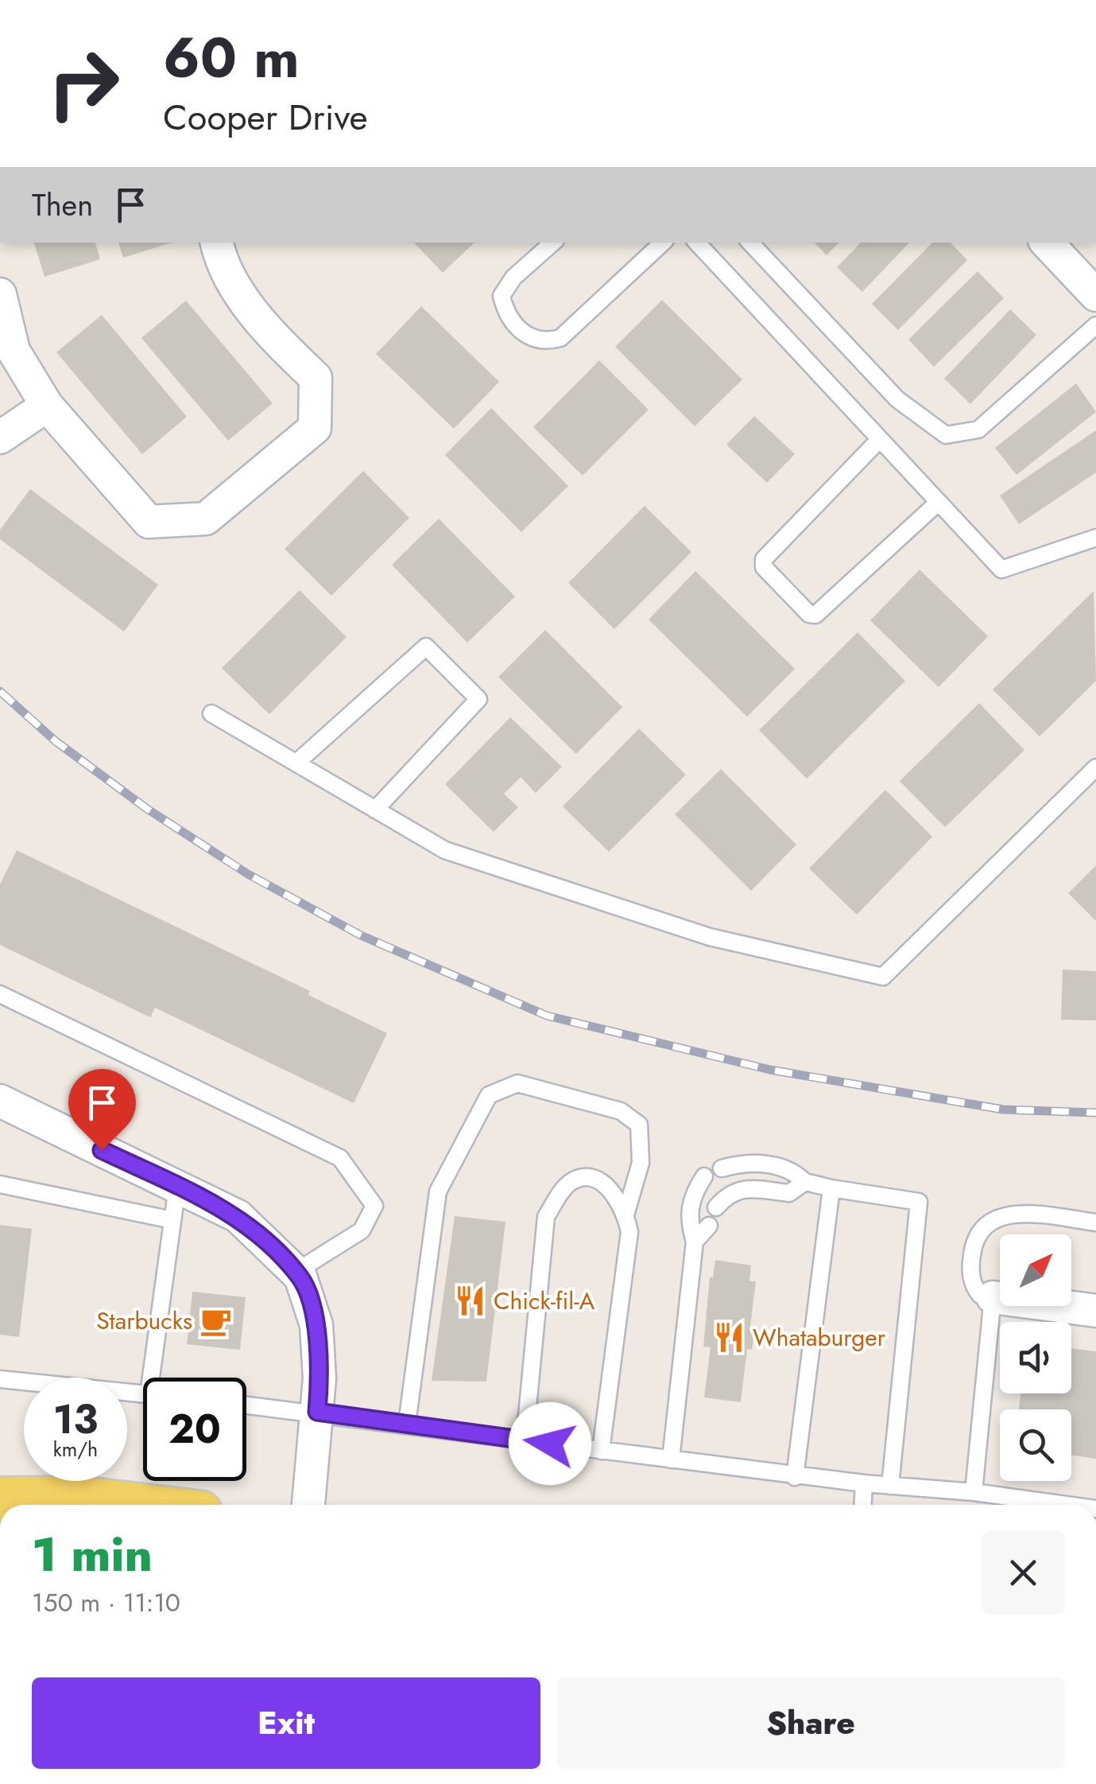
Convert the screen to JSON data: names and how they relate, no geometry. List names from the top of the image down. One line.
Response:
{"places":{"restaurant":["Chick-fil-A","Whataburger"],"cafe":["Starbucks"]},"north":"top right","page":{"turn":["60 m","Cooper Drive"],"then":"Then","speed":"13 km/h","limit":"20","heading":["1 min","150 m · 11:10"],"buttons":["Exit","Share"]}}
